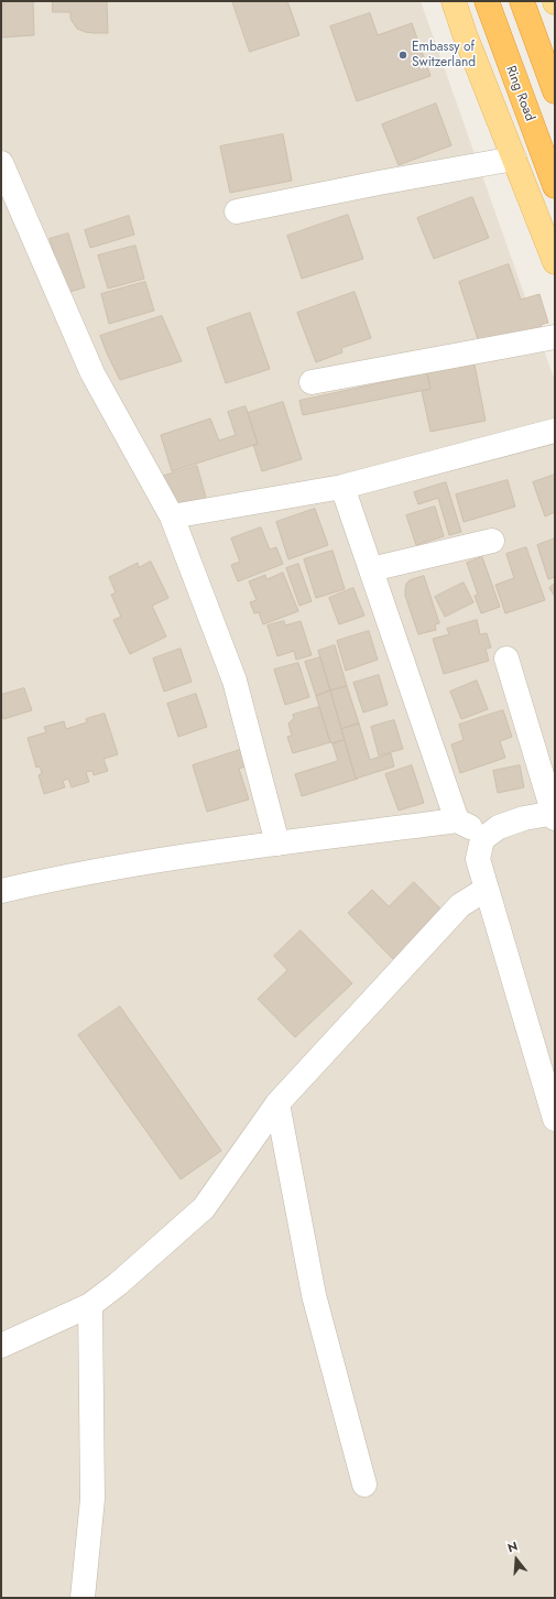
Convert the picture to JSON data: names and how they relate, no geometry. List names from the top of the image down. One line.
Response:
{"streets":{"highway":["Ring Road"]},"places":["Embassy of Switzerland"],"north":"top"}
